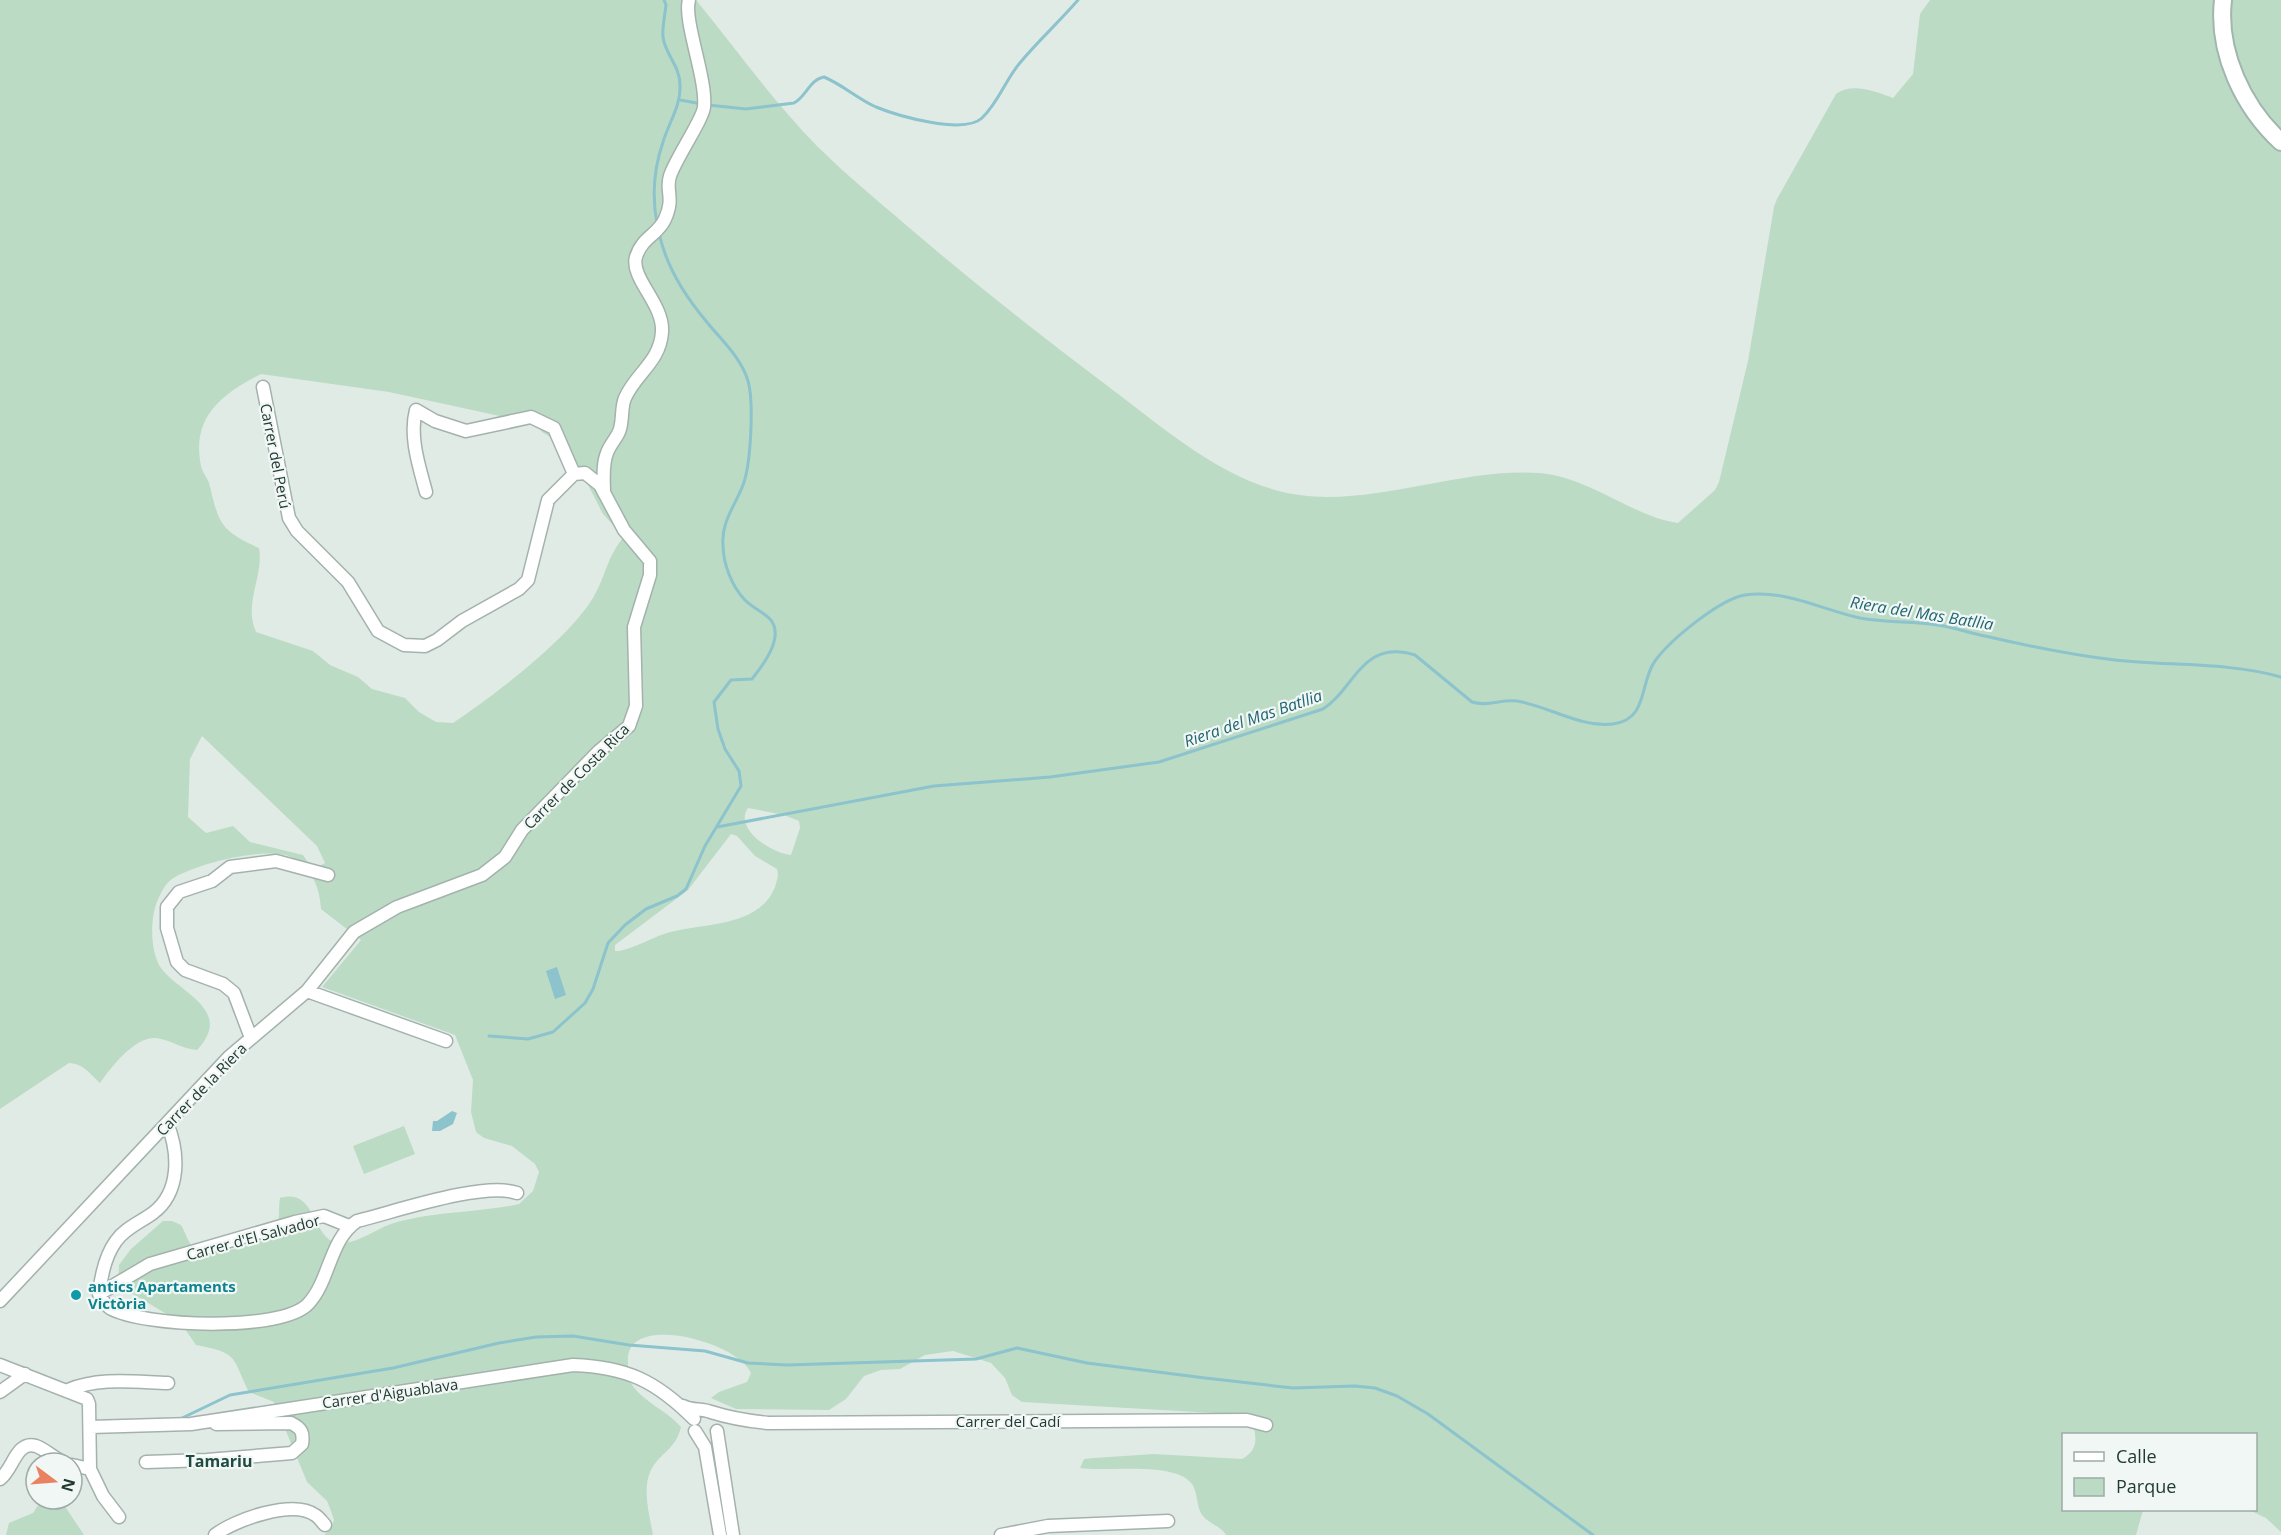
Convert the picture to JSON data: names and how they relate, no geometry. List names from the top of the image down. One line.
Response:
{"streets":{"street":["Carrer del Perú","Carrer de Costa Rica","Carrer de la Riera","Carrer d'El Salvador","Carrer d'Aiguablava","Carrer del Cadí"]},"crossings":[["Carrer del Perú","Carrer de Costa Rica"],["Carrer de Costa Rica","Carrer de la Riera"],["Carrer d'Aiguablava","Carrer del Cadí"]],"districts":["Tamariu"],"water":["Riera del Mas Batllia"],"places":["antics Apartaments Victòria"],"legend":["Calle","Parque"],"north":"right"}
